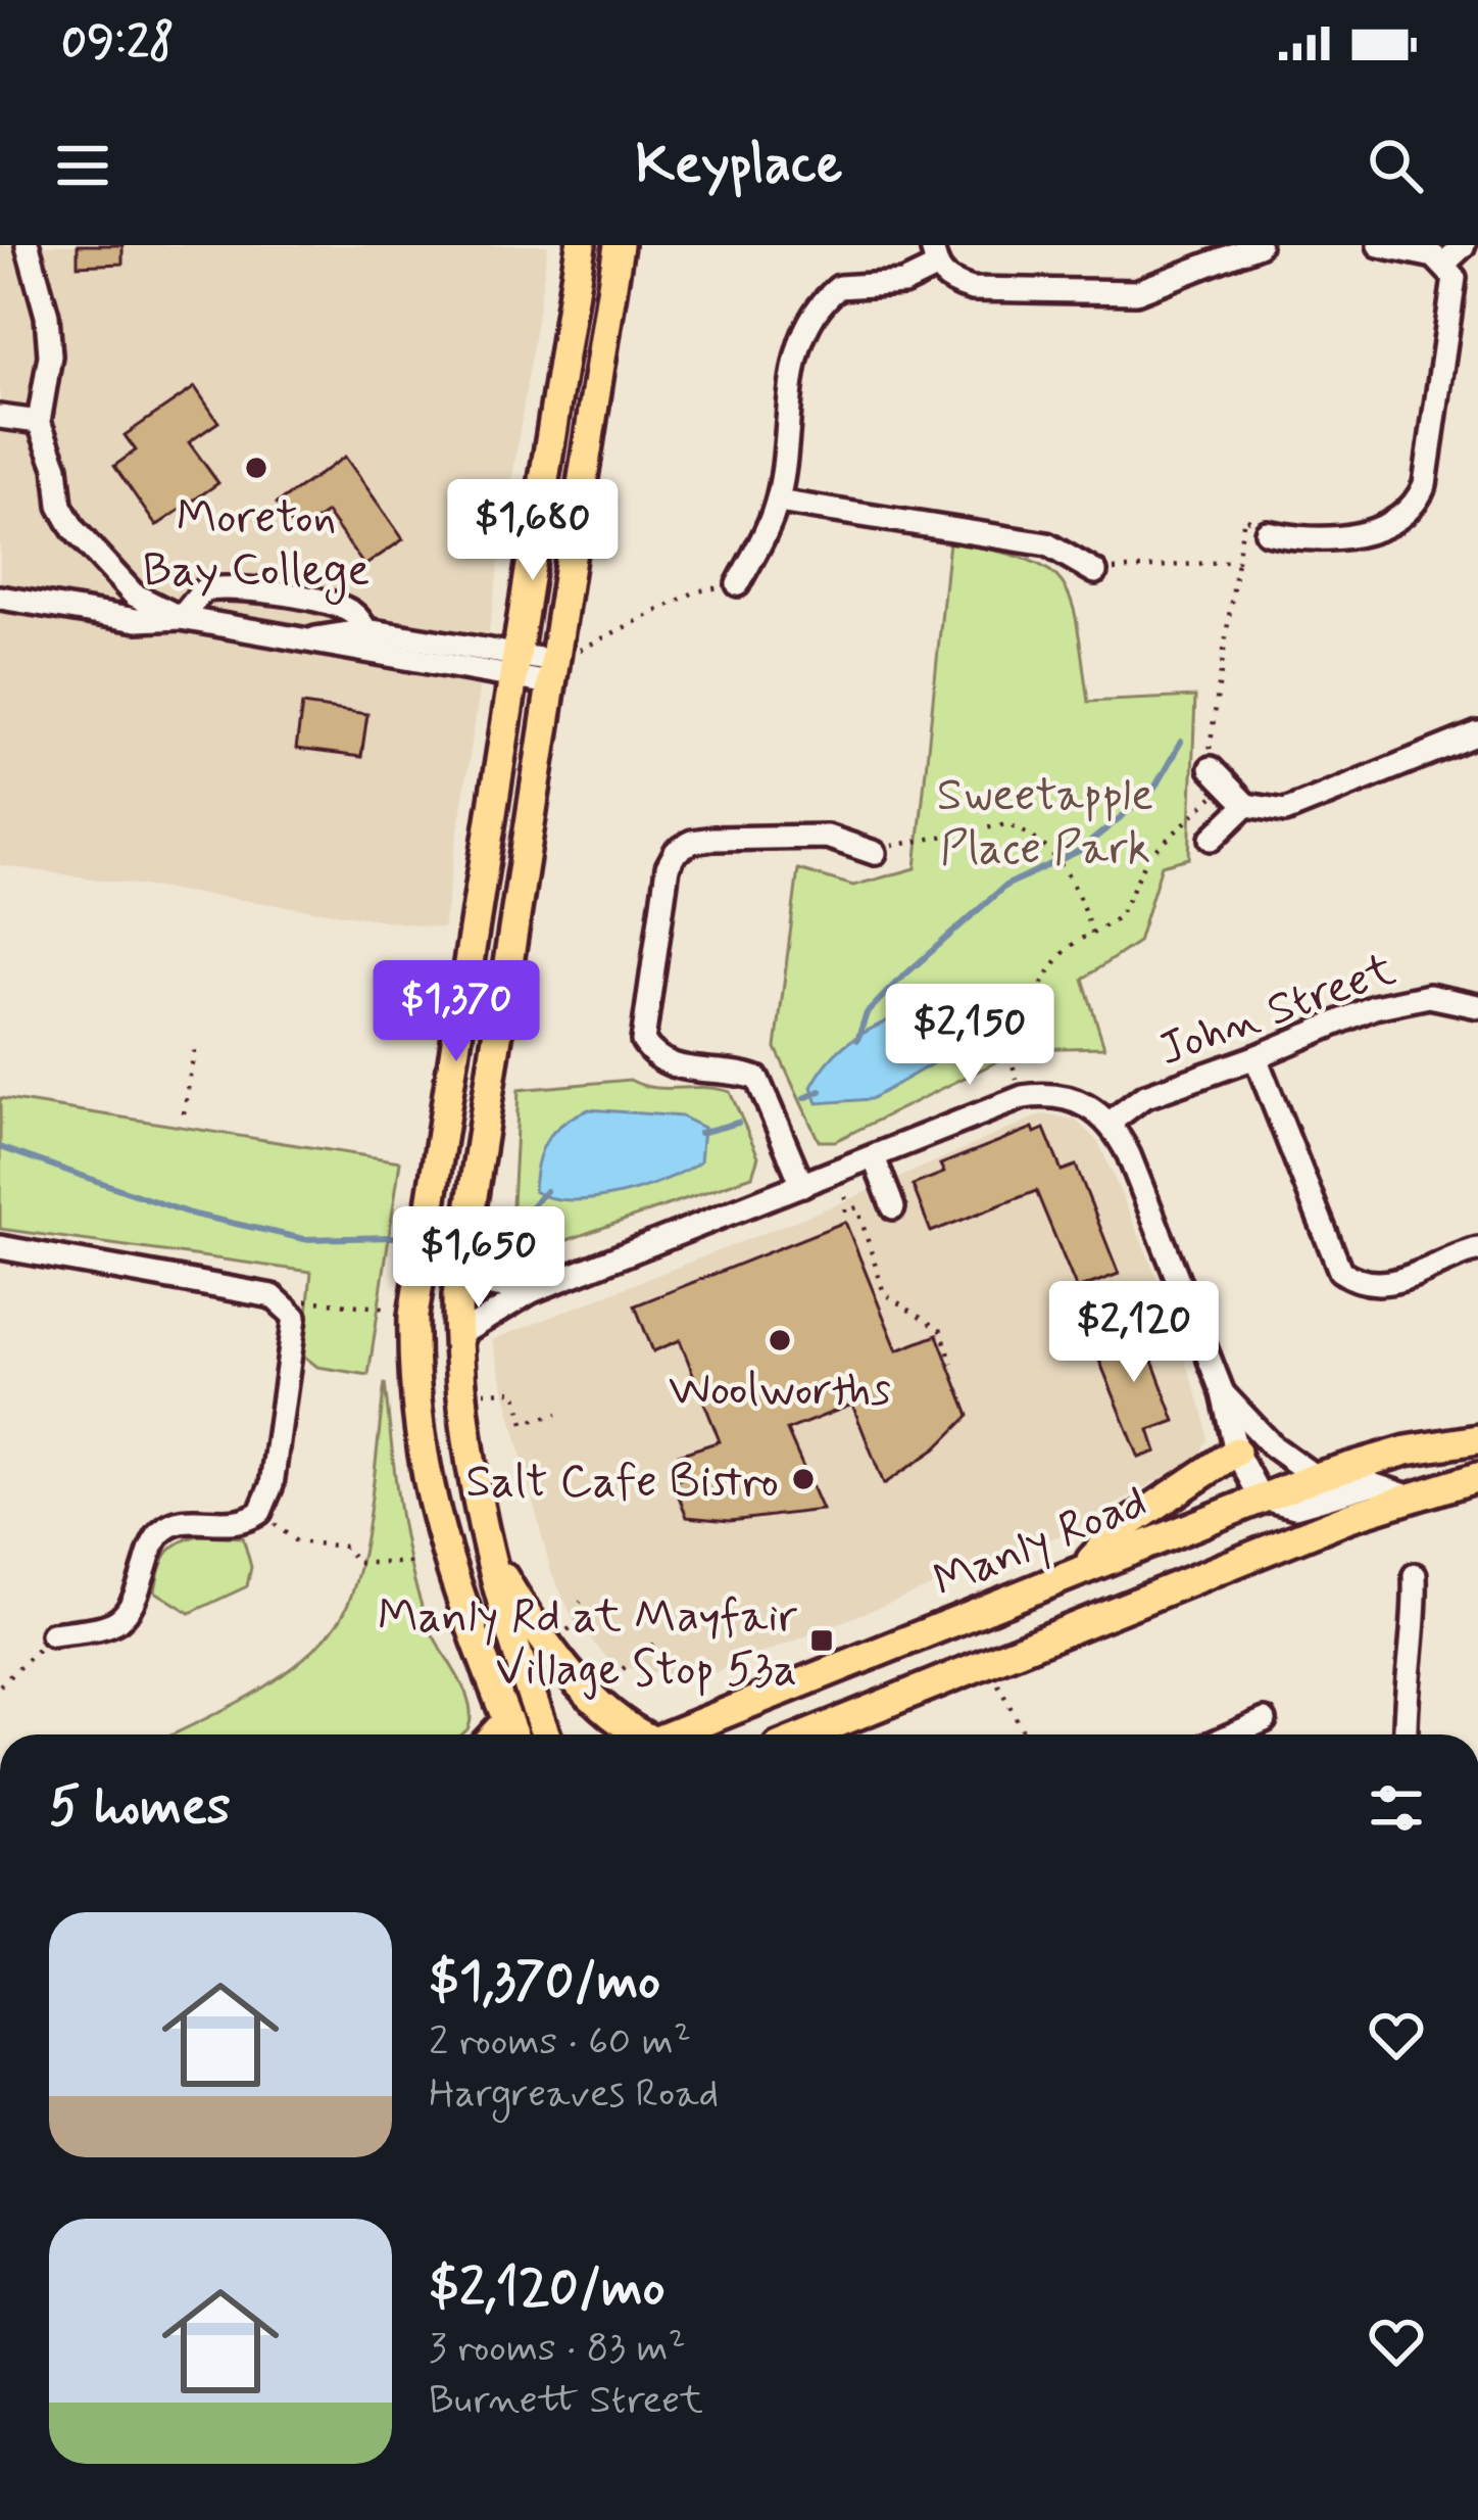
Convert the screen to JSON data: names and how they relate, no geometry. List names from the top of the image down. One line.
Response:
{"streets":{"main road":["Manly Road"],"street":["John Street"]},"parks":["Sweetapple Place Park"],"places":{"other":["Moreton Bay College","Woolworths","Salt Cafe Bistro"],"transit":["Manly Rd at Mayfair Village Stop 53a"]},"page":{"status":"09:28","header":"Keyplace","price":["$1,680","$1,370","$2,150","$1,650","$2,120"],"heading":"5 homes","list":[{"name":"$1,370/mo","note":"2 rooms · 60 m² · Hargreaves Road"},{"name":"$2,120/mo","note":"3 rooms · 83 m² · Burnett Street"}]}}
